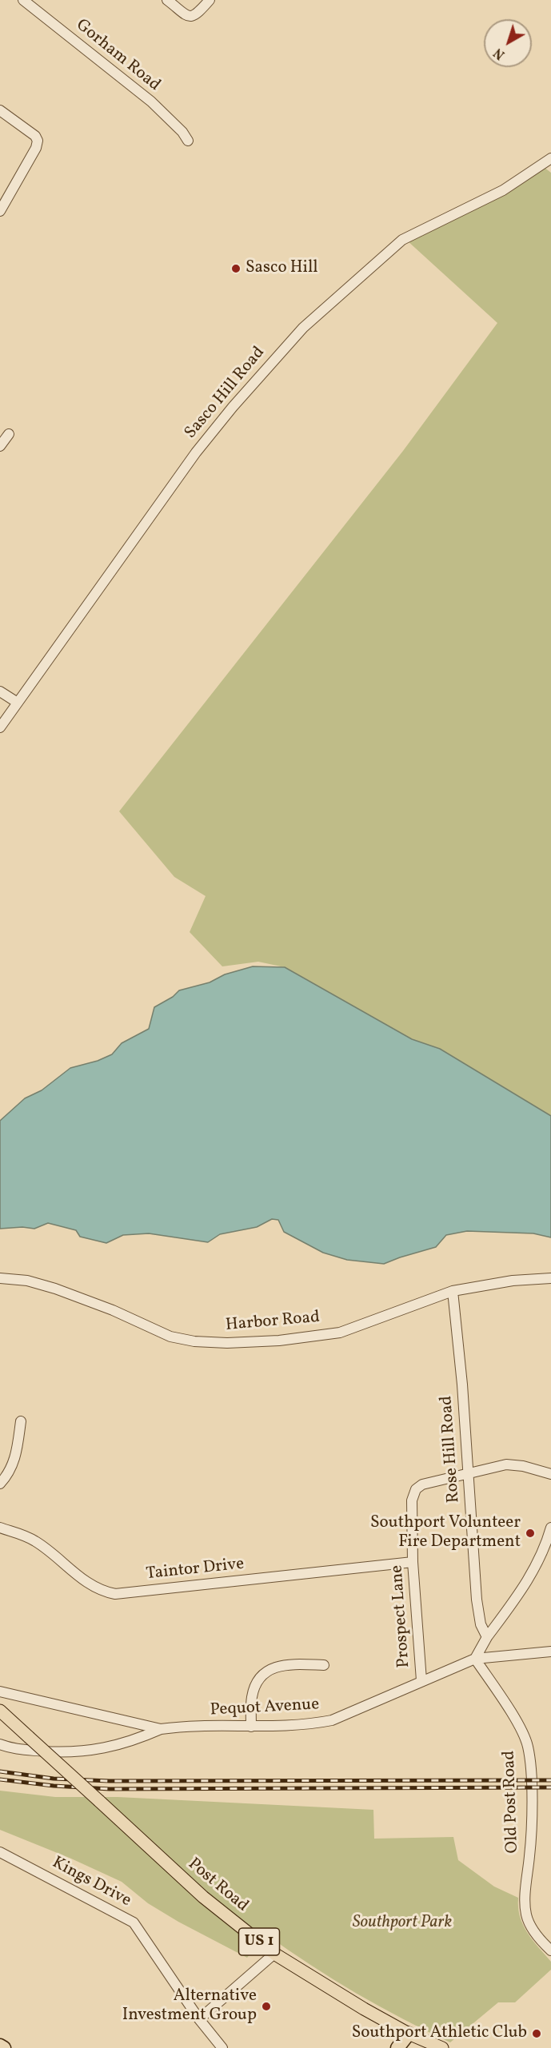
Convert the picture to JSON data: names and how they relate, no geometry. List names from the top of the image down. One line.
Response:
{"streets":{"main road":["Post Road","US 1"],"street":["Gorham Road","Sasco Hill Road","Harbor Road","Rose Hill Road","Taintor Drive","Prospect Lane","Pequot Avenue","Old Post Road","Kings Drive"]},"crossings":[["Harbor Road","Rose Hill Road"],["Rose Hill Road","Prospect Lane"],["Taintor Drive","Prospect Lane"],["Prospect Lane","Pequot Avenue"],["Pequot Avenue","Old Post Road"]],"parks":["Southport Park"],"places":["Sasco Hill","Southport Volunteer Fire Department","Alternative Investment Group","Southport Athletic Club"],"north":"bottom left"}
